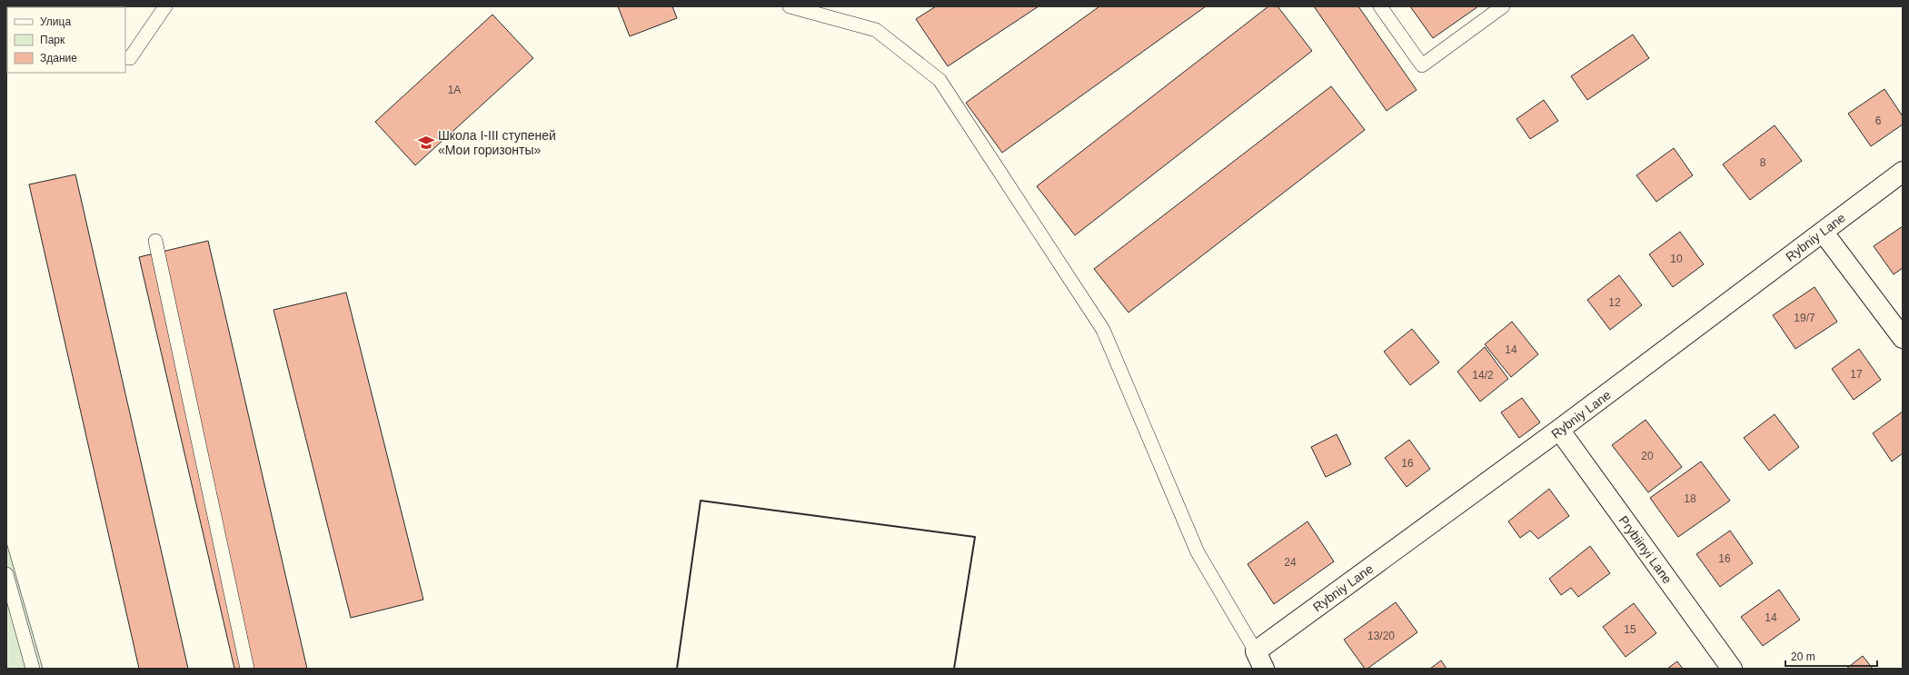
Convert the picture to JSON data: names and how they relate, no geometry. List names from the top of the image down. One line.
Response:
{"streets":{"street":["Rybniy Lane","Prybiinyi Lane"]},"crossings":[["Rybniy Lane","Prybiinyi Lane"]],"places":{"school or university":["Школа I-III ступеней «Мои горизонты»"]},"house_numbers":["1А","6","8","10","12","19/7","14","17","14/2","20","16","18","16","24","14","15","13/20"],"legend":["Улица","Парк","Здание"],"scale_bar":"20 m"}
